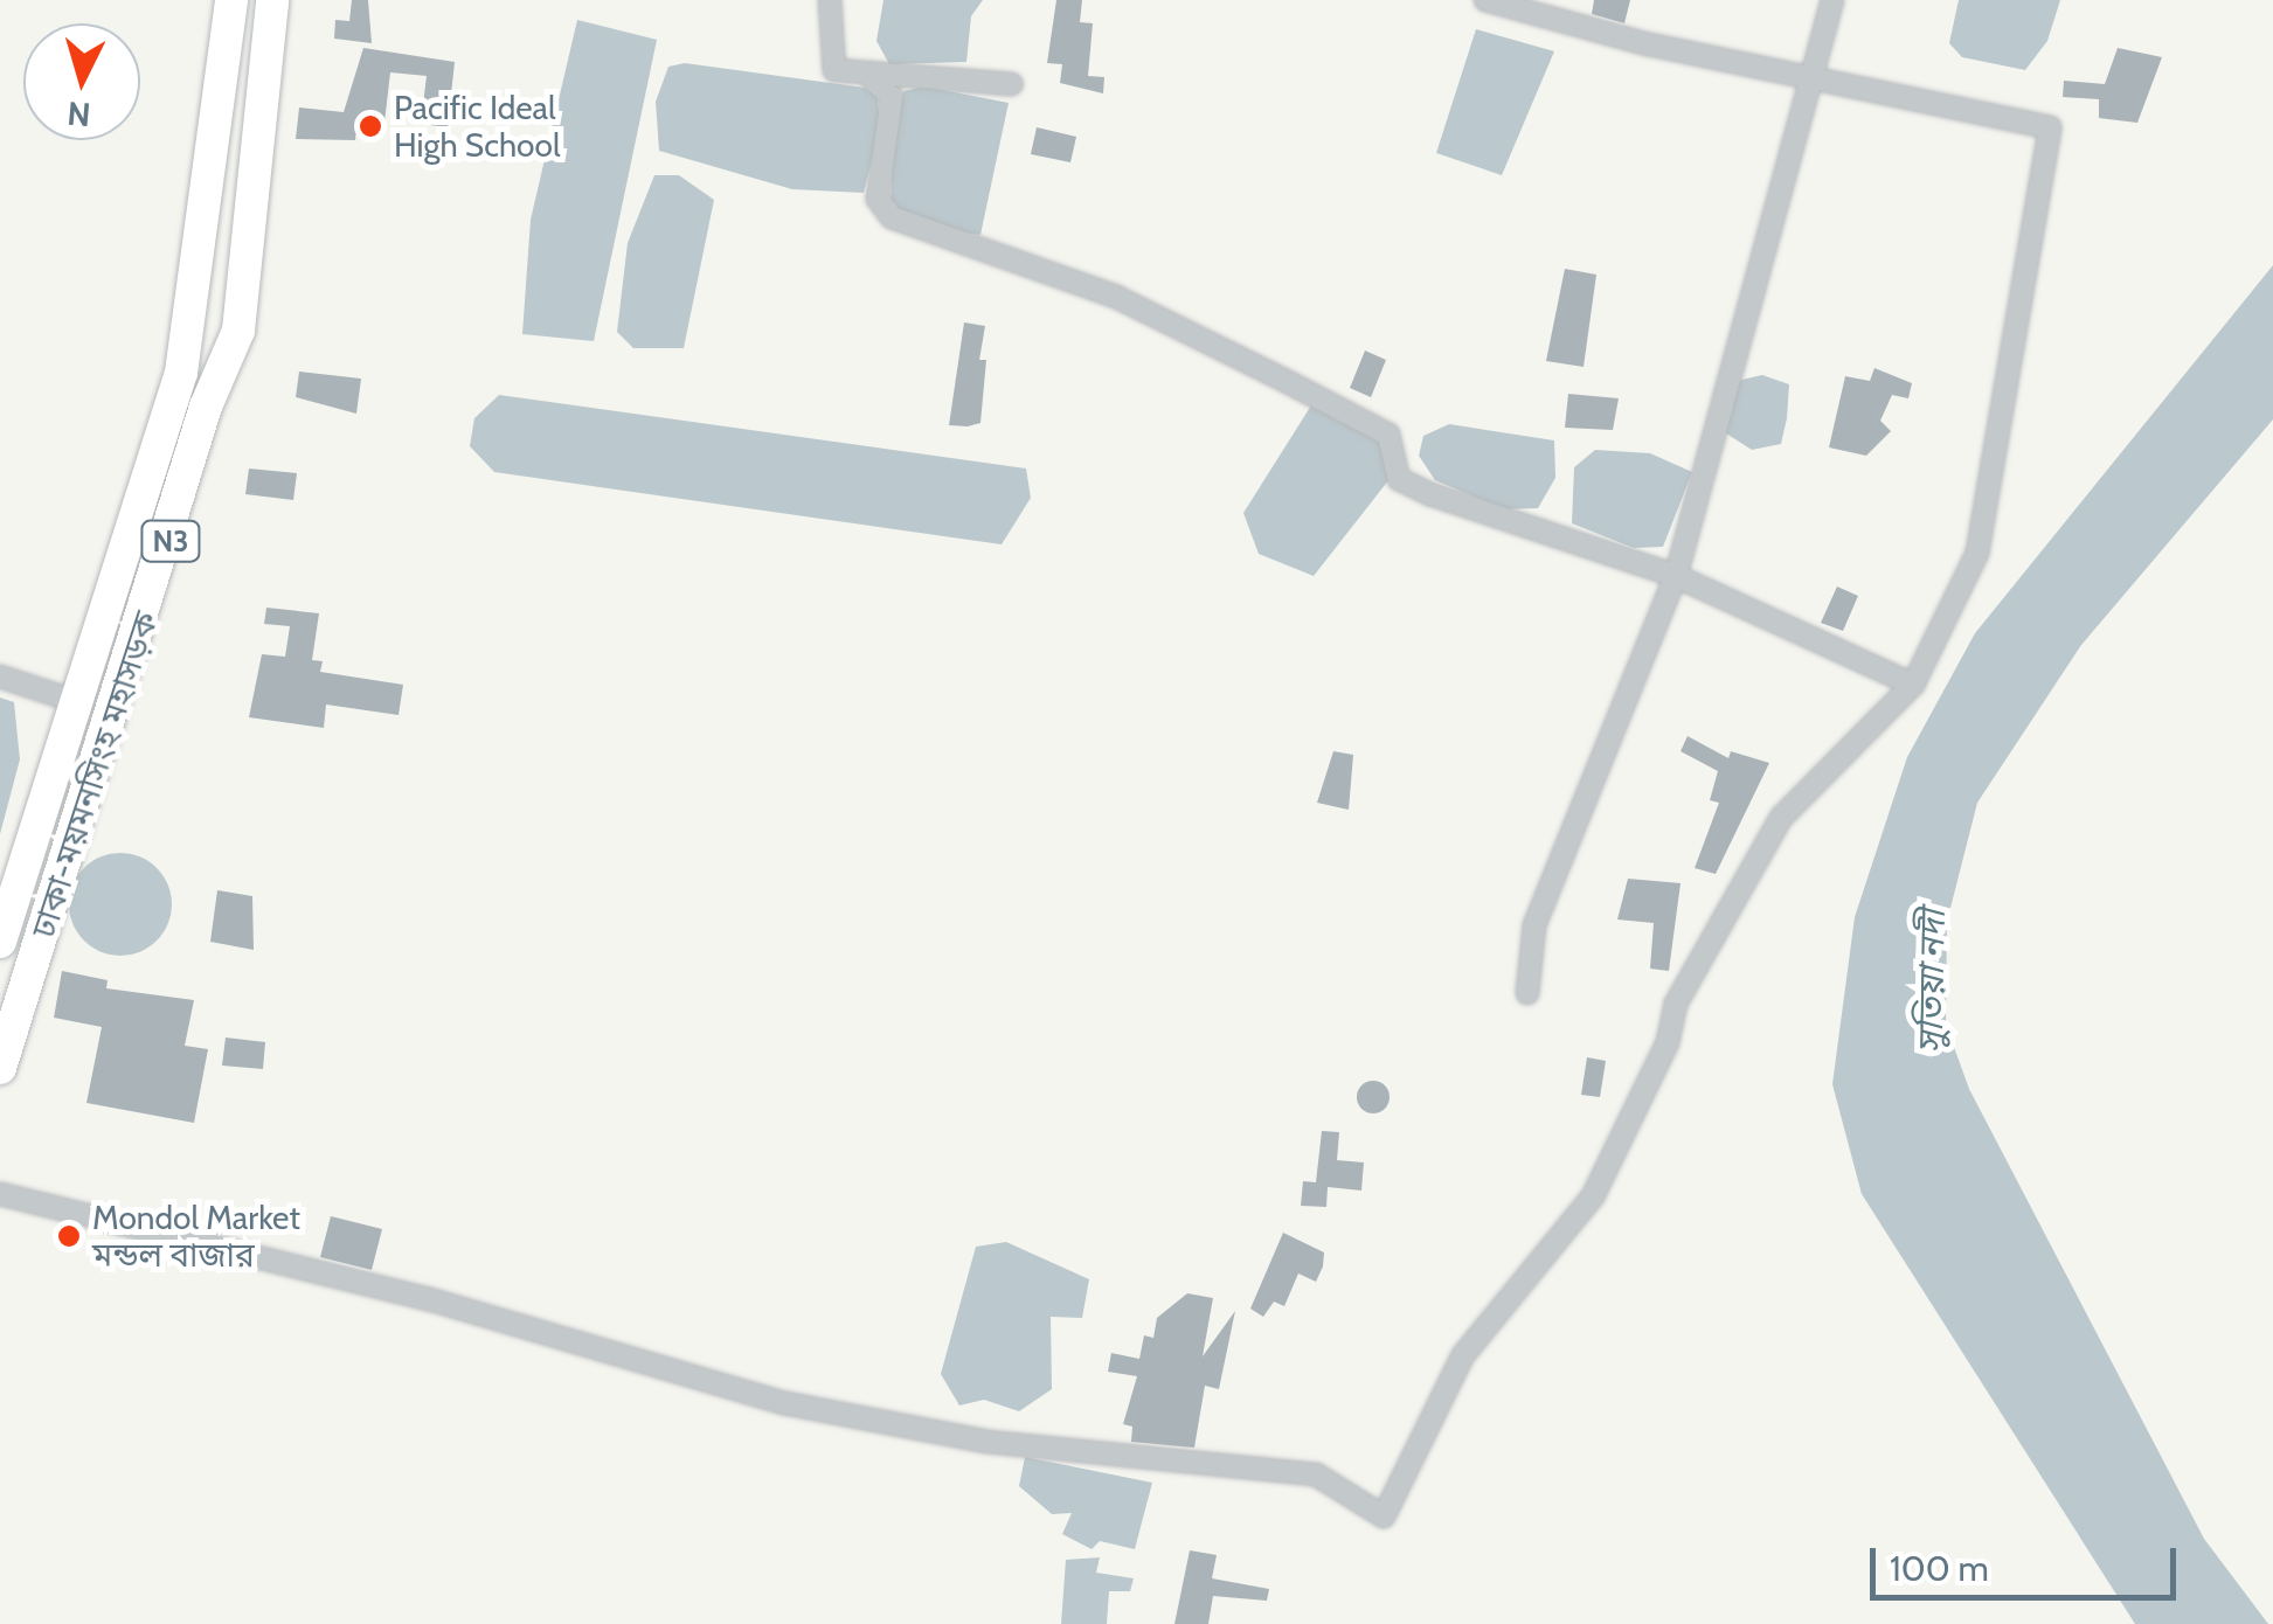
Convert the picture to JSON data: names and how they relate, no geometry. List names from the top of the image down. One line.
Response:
{"streets":{"highway":["N3","ঢাকা-ময়মনসিংহ মহাসড়ক"]},"water":["সুতিয়া নদী"],"places":["Pacific Ideal High School","Mondol Market মন্ডল বাজার"],"scale_bar":"100 m","north":"bottom"}
